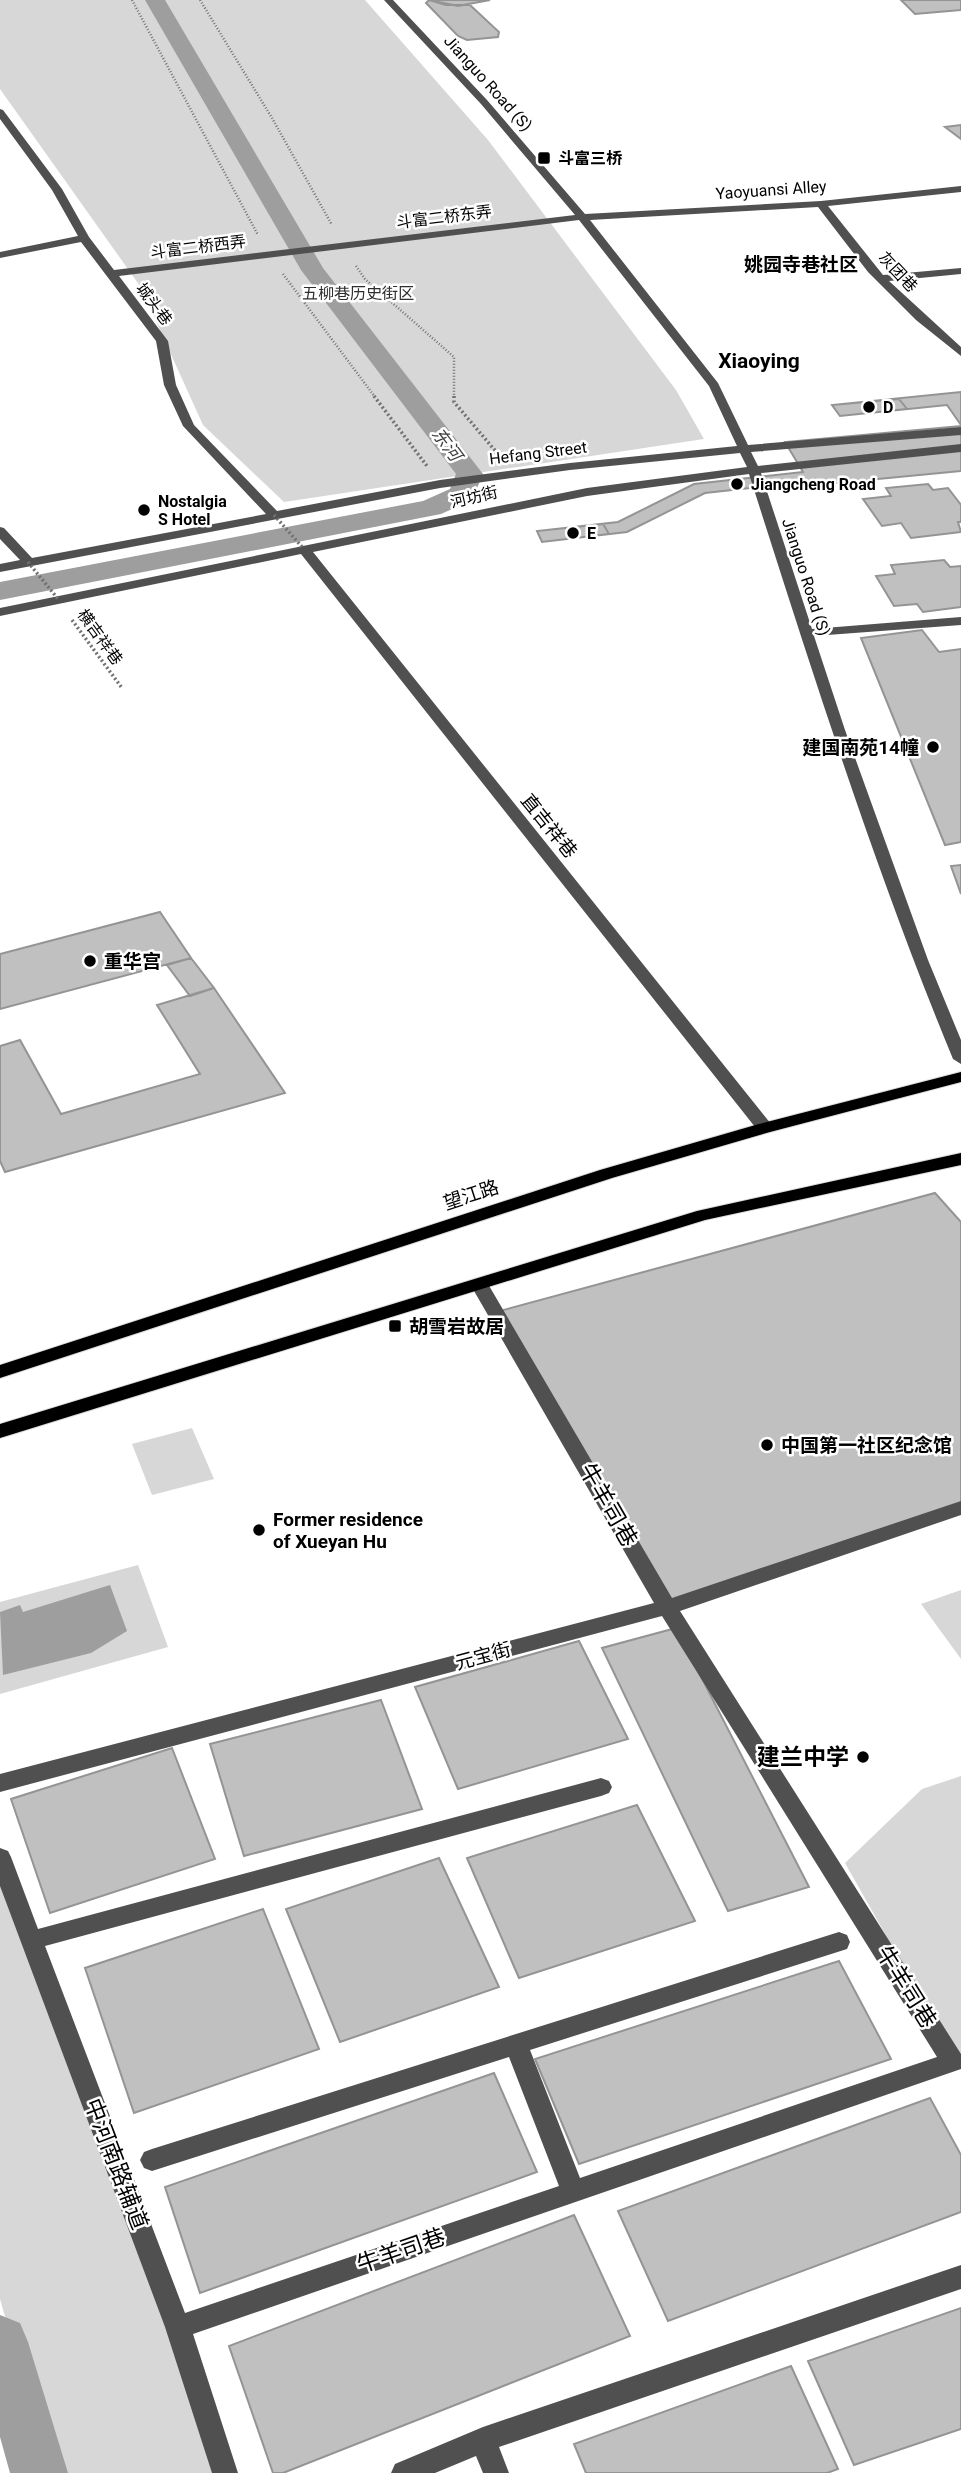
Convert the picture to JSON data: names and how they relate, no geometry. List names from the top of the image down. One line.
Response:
{"streets":{"main road":["望江路"],"street":["Jianguo Road (S)","Yaoyuansi Alley","斗富二桥东弄","斗富二桥西弄","灰团巷","城头巷","Hefang Street","河坊街","直吉祥巷","牛羊司巷","元宝街","中河南路辅道"],"path":["横吉祥巷"]},"crossings":[["Jianguo Road (S)","Yaoyuansi Alley"],["Jianguo Road (S)","斗富二桥东弄"],["Jianguo Road (S)","Hefang Street"],["Jianguo Road (S)","河坊街"],["Yaoyuansi Alley","斗富二桥东弄"],["Yaoyuansi Alley","灰团巷"],["斗富二桥东弄","斗富二桥西弄"],["斗富二桥西弄","城头巷"],["城头巷","Hefang Street"],["Hefang Street","横吉祥巷"],["河坊街","横吉祥巷"],["河坊街","直吉祥巷"],["直吉祥巷","望江路"],["牛羊司巷","元宝街"],["牛羊司巷","中河南路辅道"]],"districts":["姚园寺巷社区","Xiaoying"],"water":["东河"],"parks":["五柳巷历史街区"],"places":{"transit":["斗富三桥","胡雪岩故居"],"other":["D","Jiangcheng Road","Nostalgia S Hotel","E","建国南苑14幢","重华宫","中国第一社区纪念馆","Former residence of Xueyan Hu","建兰中学"]}}
